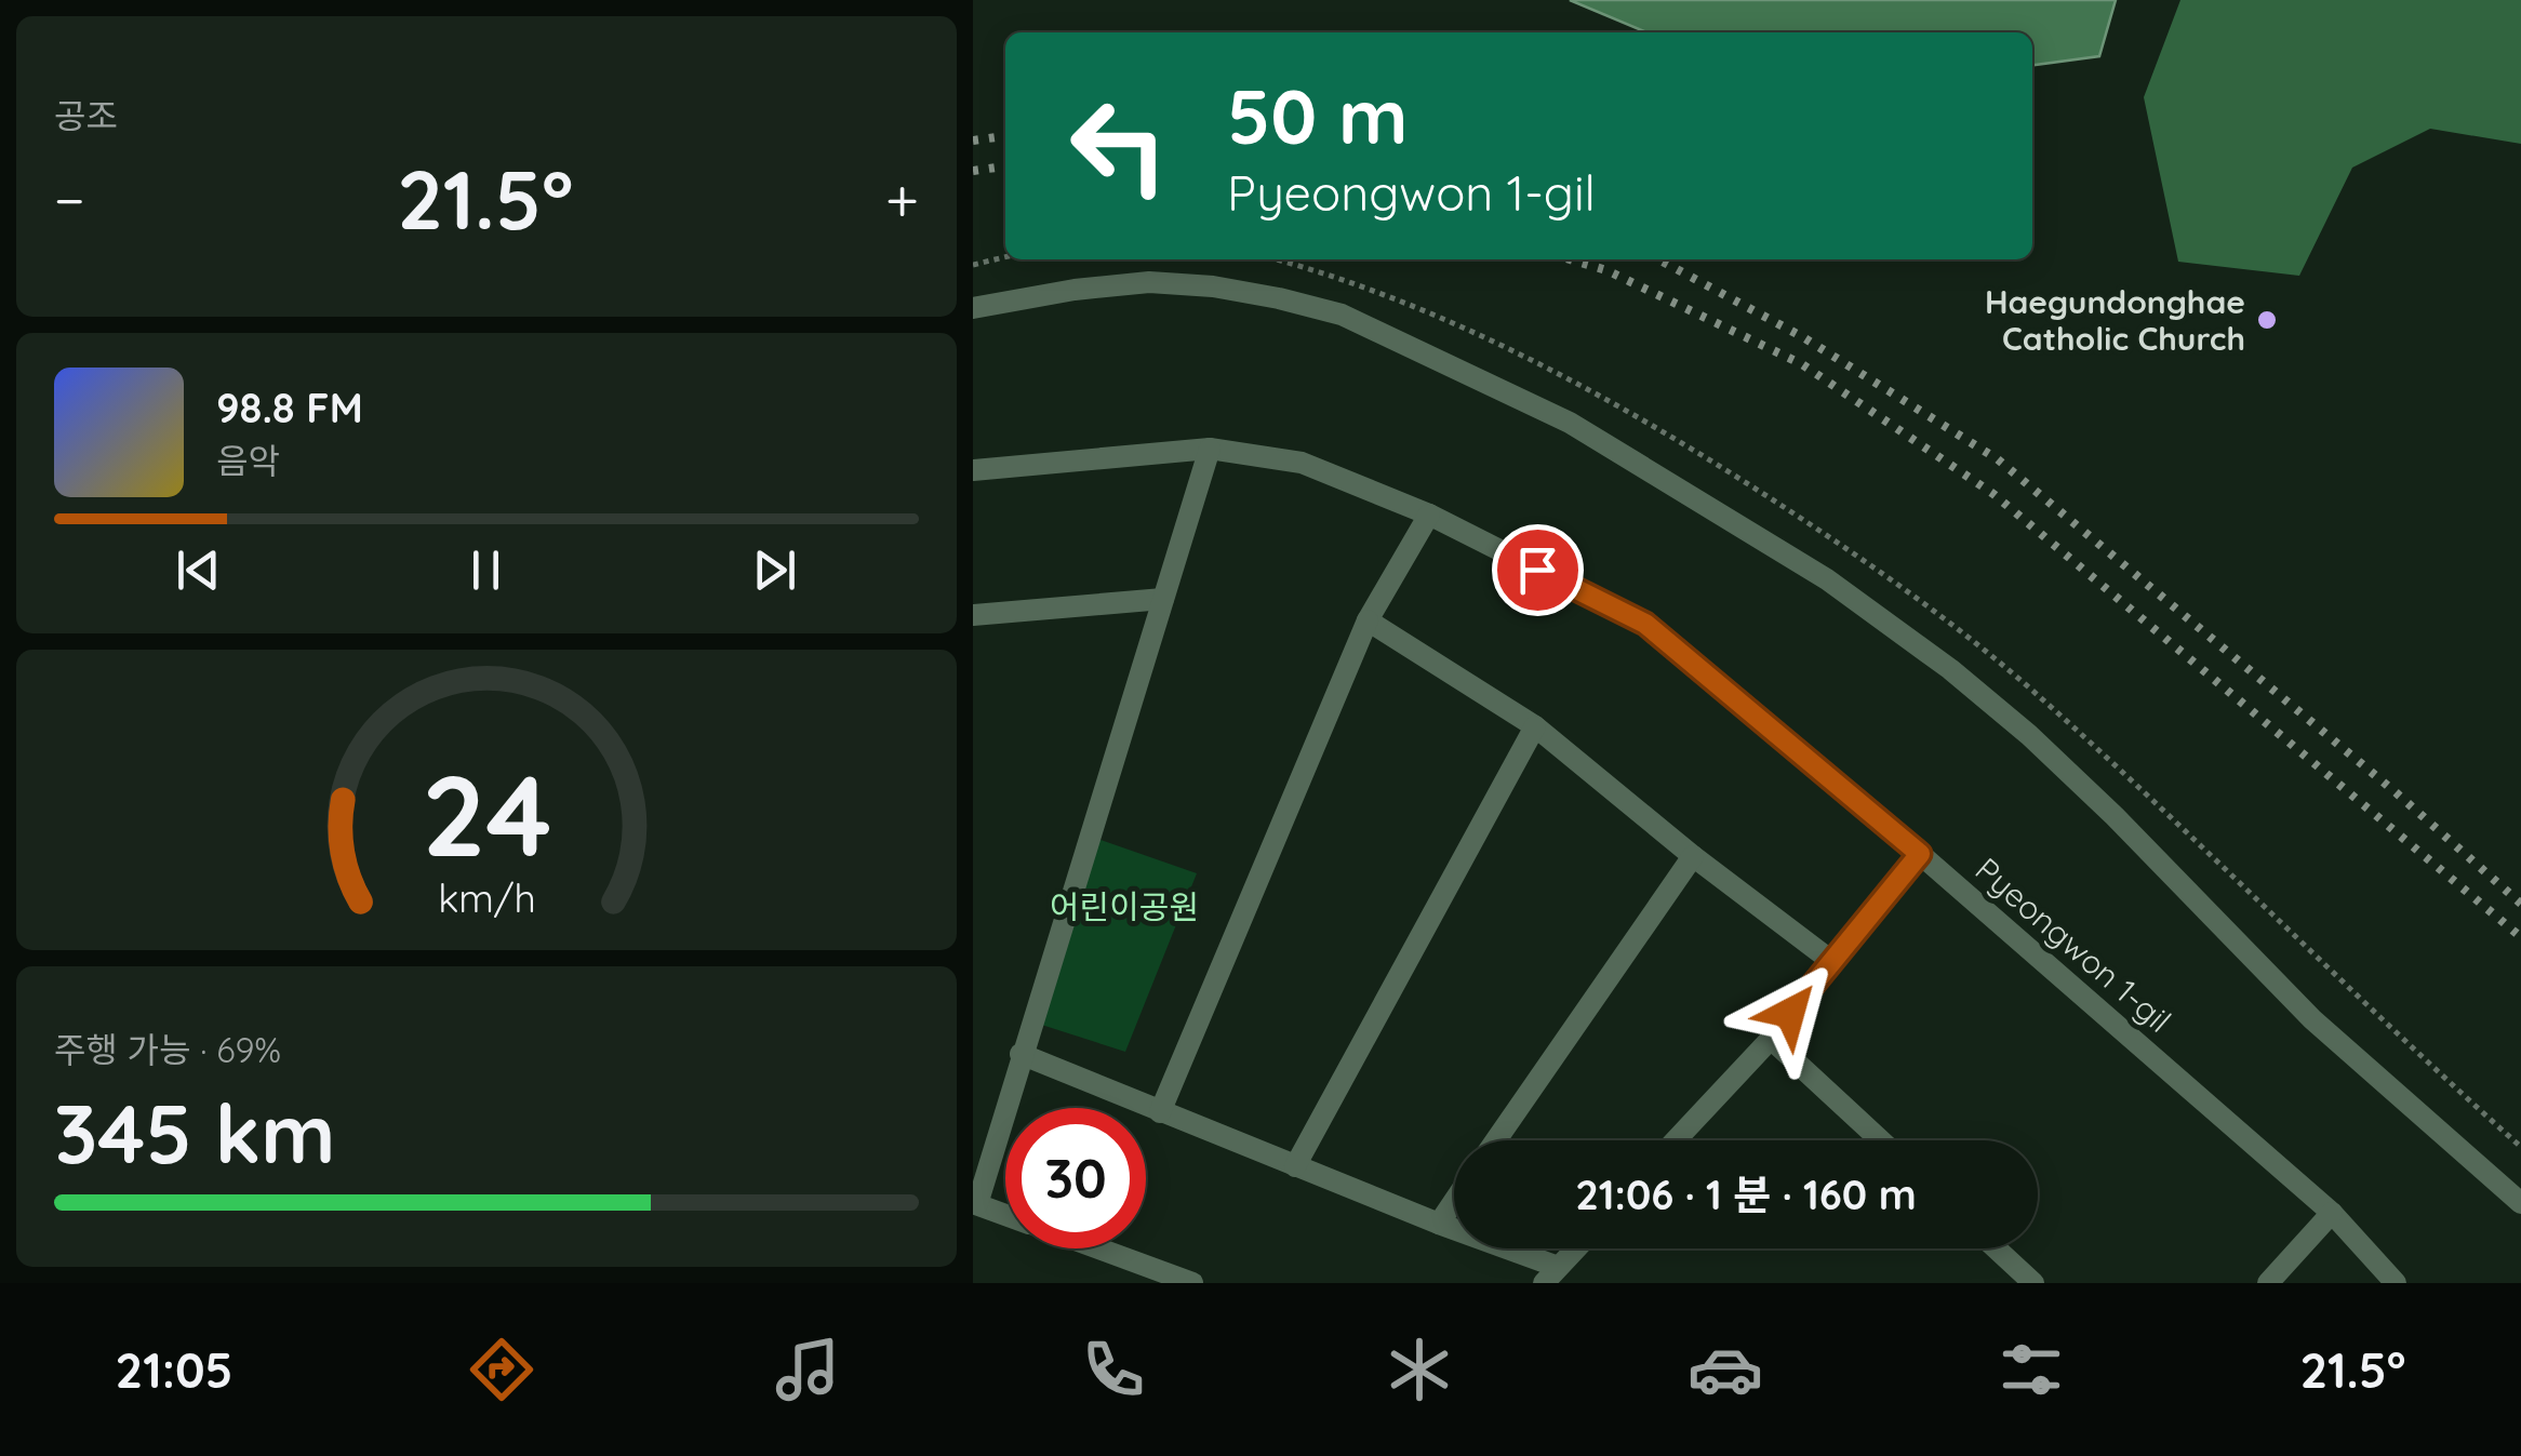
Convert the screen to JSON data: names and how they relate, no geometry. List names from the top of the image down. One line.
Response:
{"streets":{"street":["Pyeongwon 1-gil"]},"parks":["어린이공원"],"places":["Haegundonghae Catholic Church"],"page":{"tile":["공조",["주행 가능 · 69%","345 km"]],"turn":["50 m","Pyeongwon 1-gil"],"heat":["−","21.5°","+"],"song":["98.8 FM","음악"],"limit":"30","trip":"21:06 · 1 분 · 160 m","tabs":["21:05","21.5°"],"gauge":["24","km/h"]}}
